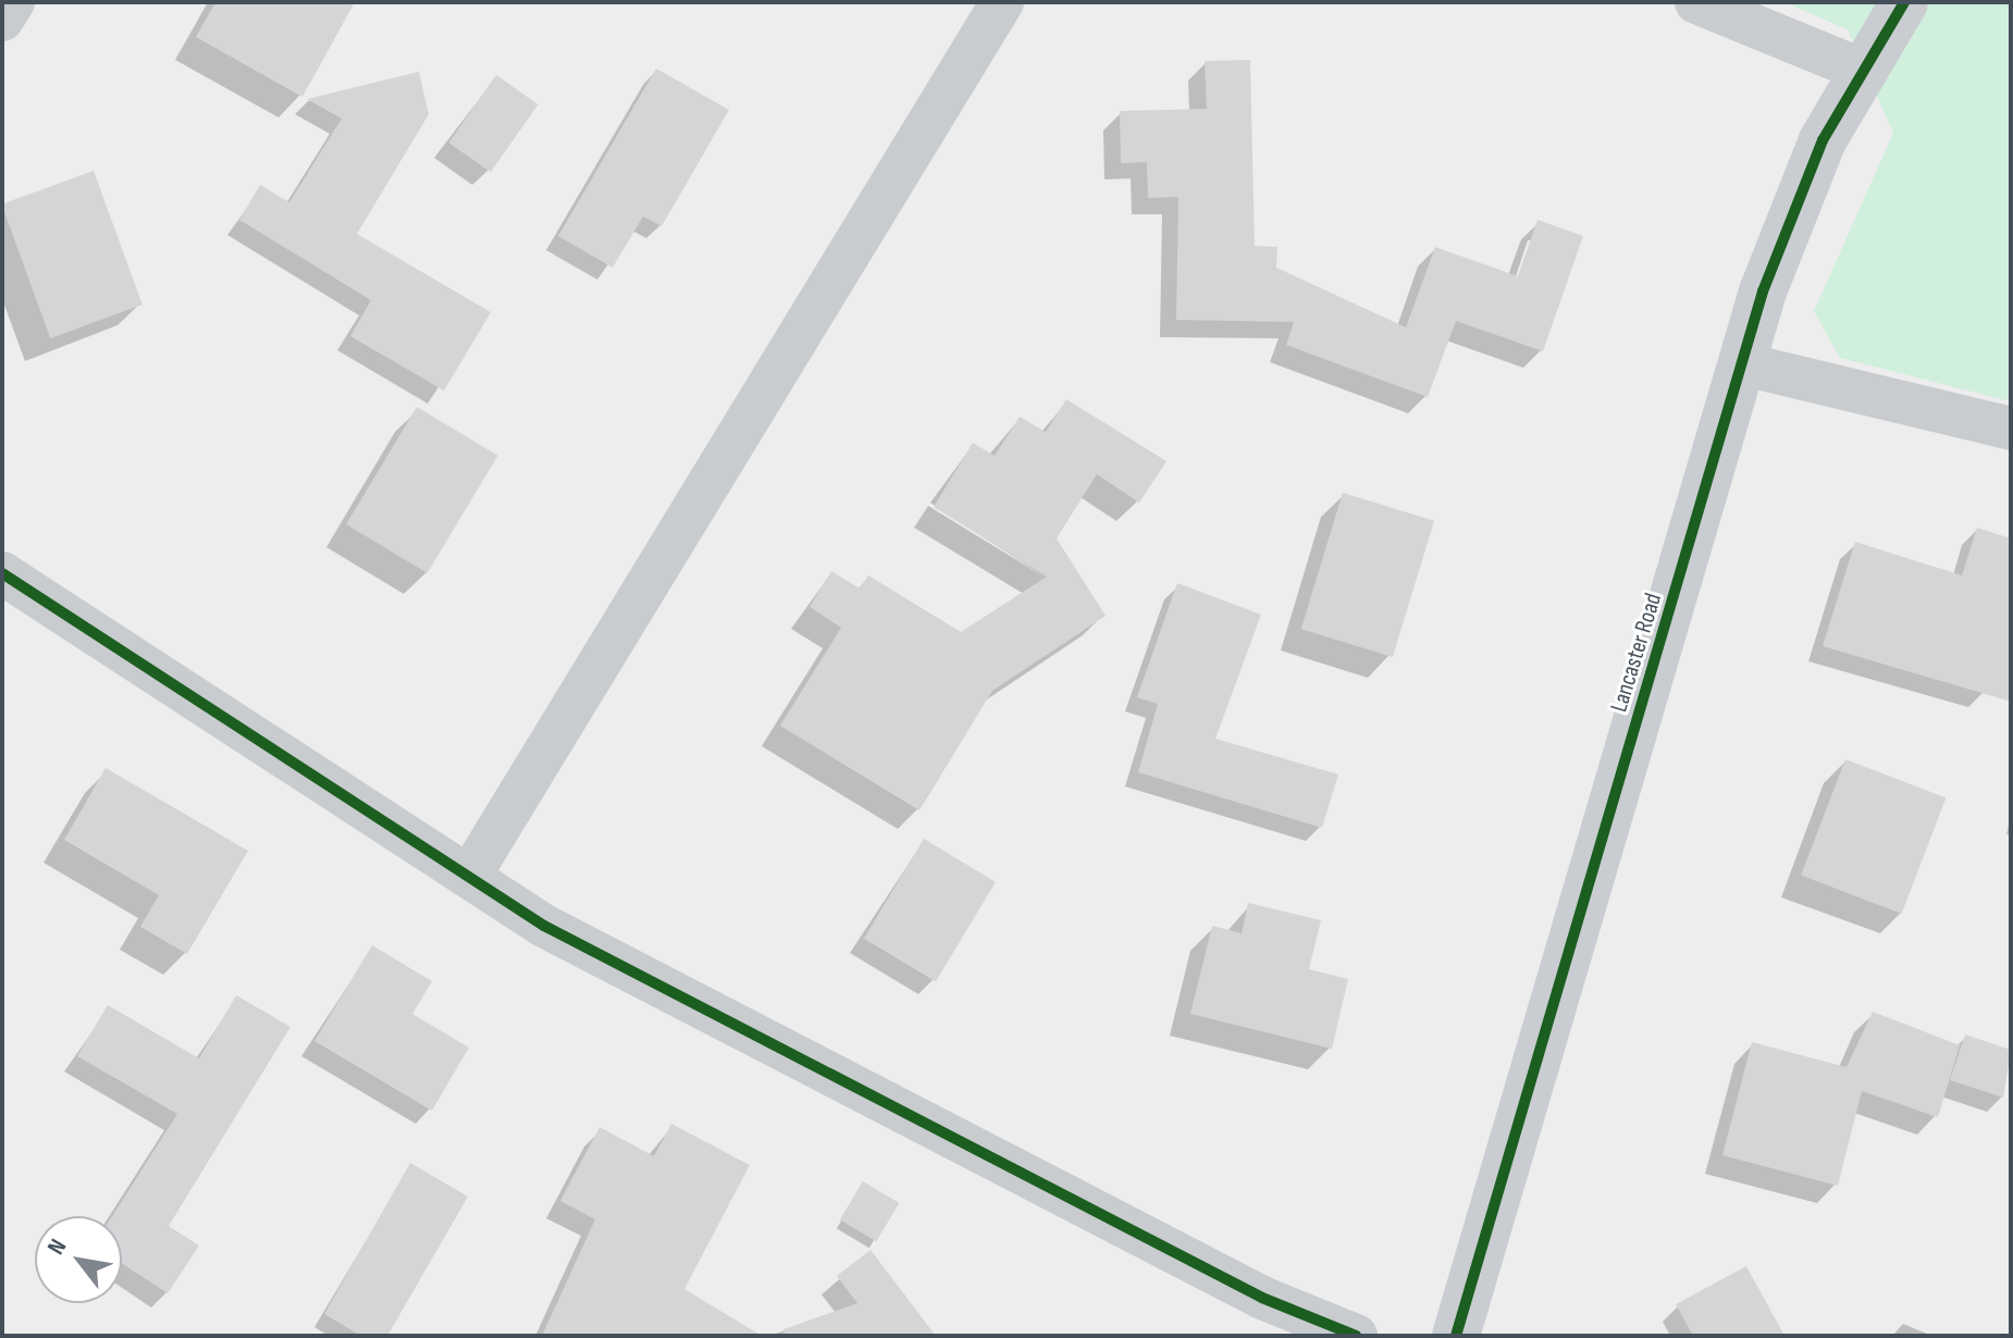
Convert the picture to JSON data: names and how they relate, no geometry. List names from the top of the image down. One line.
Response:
{"streets":{"street":["Lancaster Road"]},"north":"top left"}
